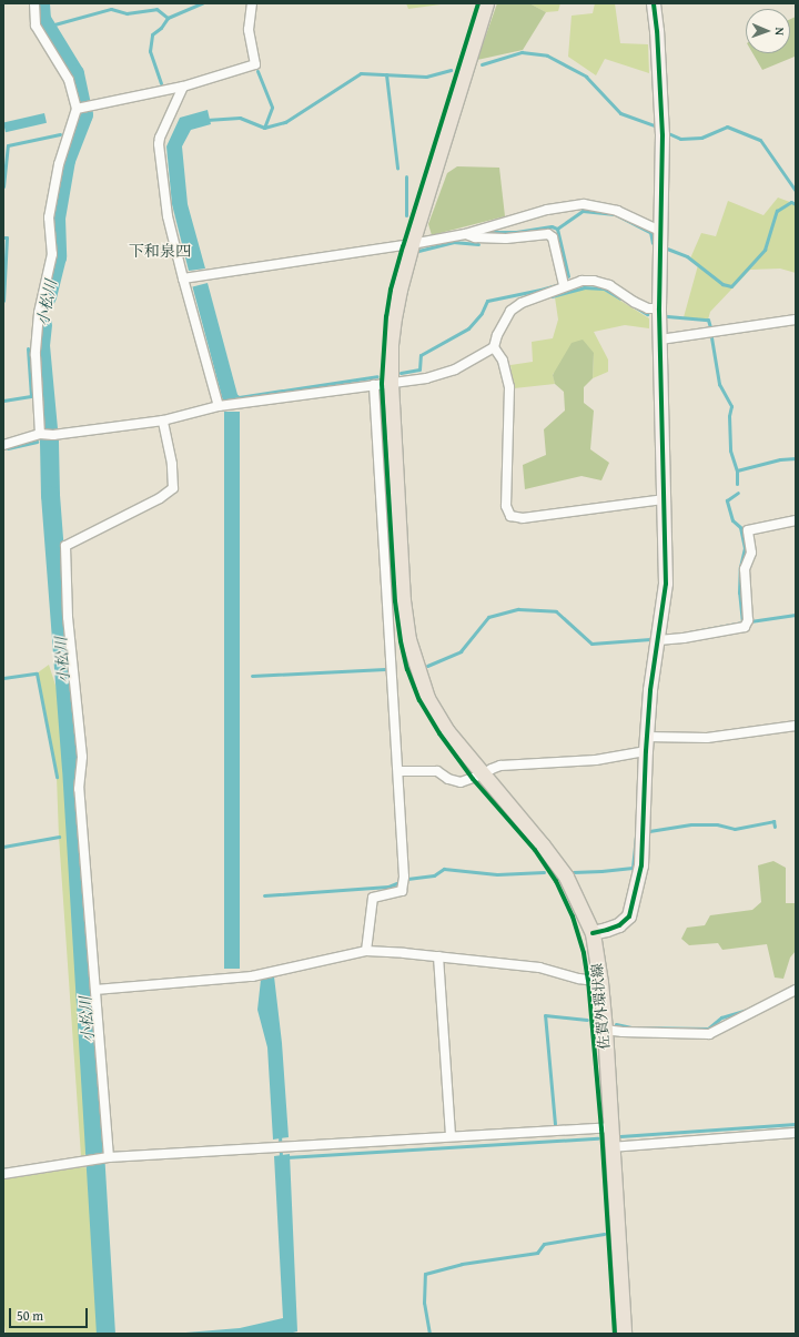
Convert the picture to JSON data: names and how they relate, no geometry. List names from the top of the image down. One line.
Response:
{"streets":{"main road":["佐賀外環状線"]},"districts":["下和泉四"],"water":["小松川"],"scale_bar":"50 m","north":"right"}
